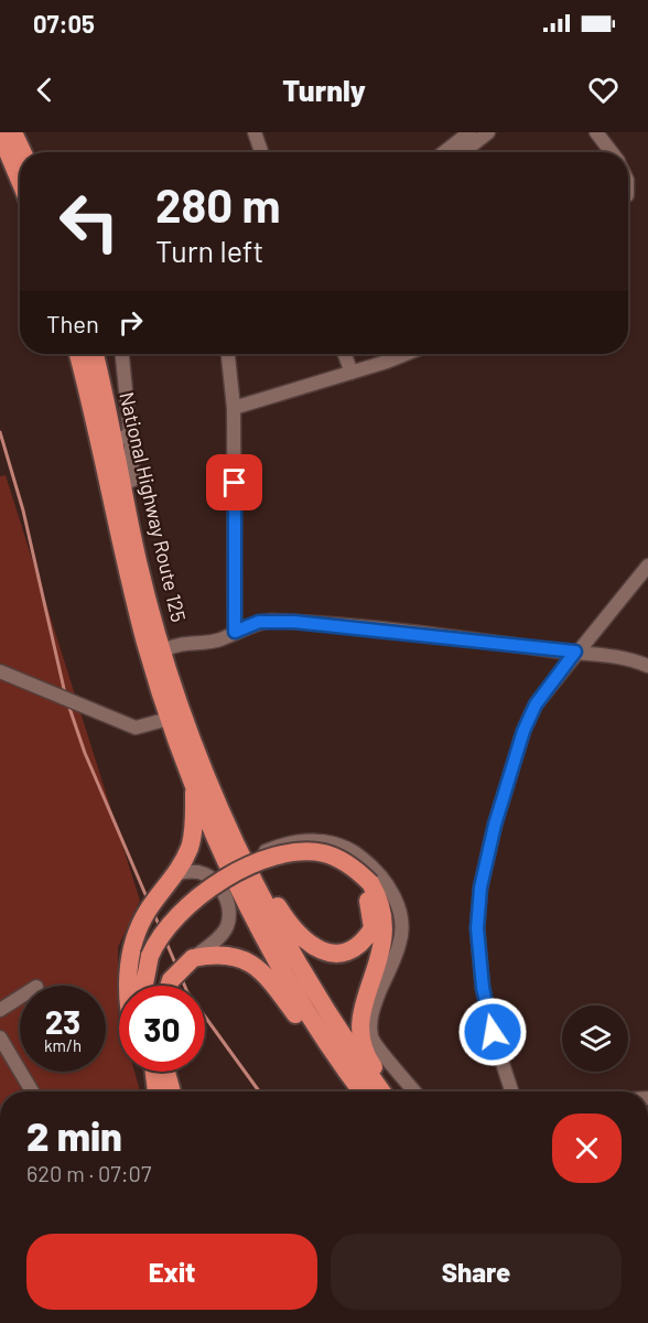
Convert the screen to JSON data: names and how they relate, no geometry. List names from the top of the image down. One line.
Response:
{"streets":{"highway":["National Highway Route 125"]},"page":{"status":"07:05","header":"Turnly","turn":["280 m","Turn left"],"then":"Then","speed":"23 km/h","limit":"30","heading":["2 min","620 m · 07:07"],"buttons":["Exit","Share"]}}
